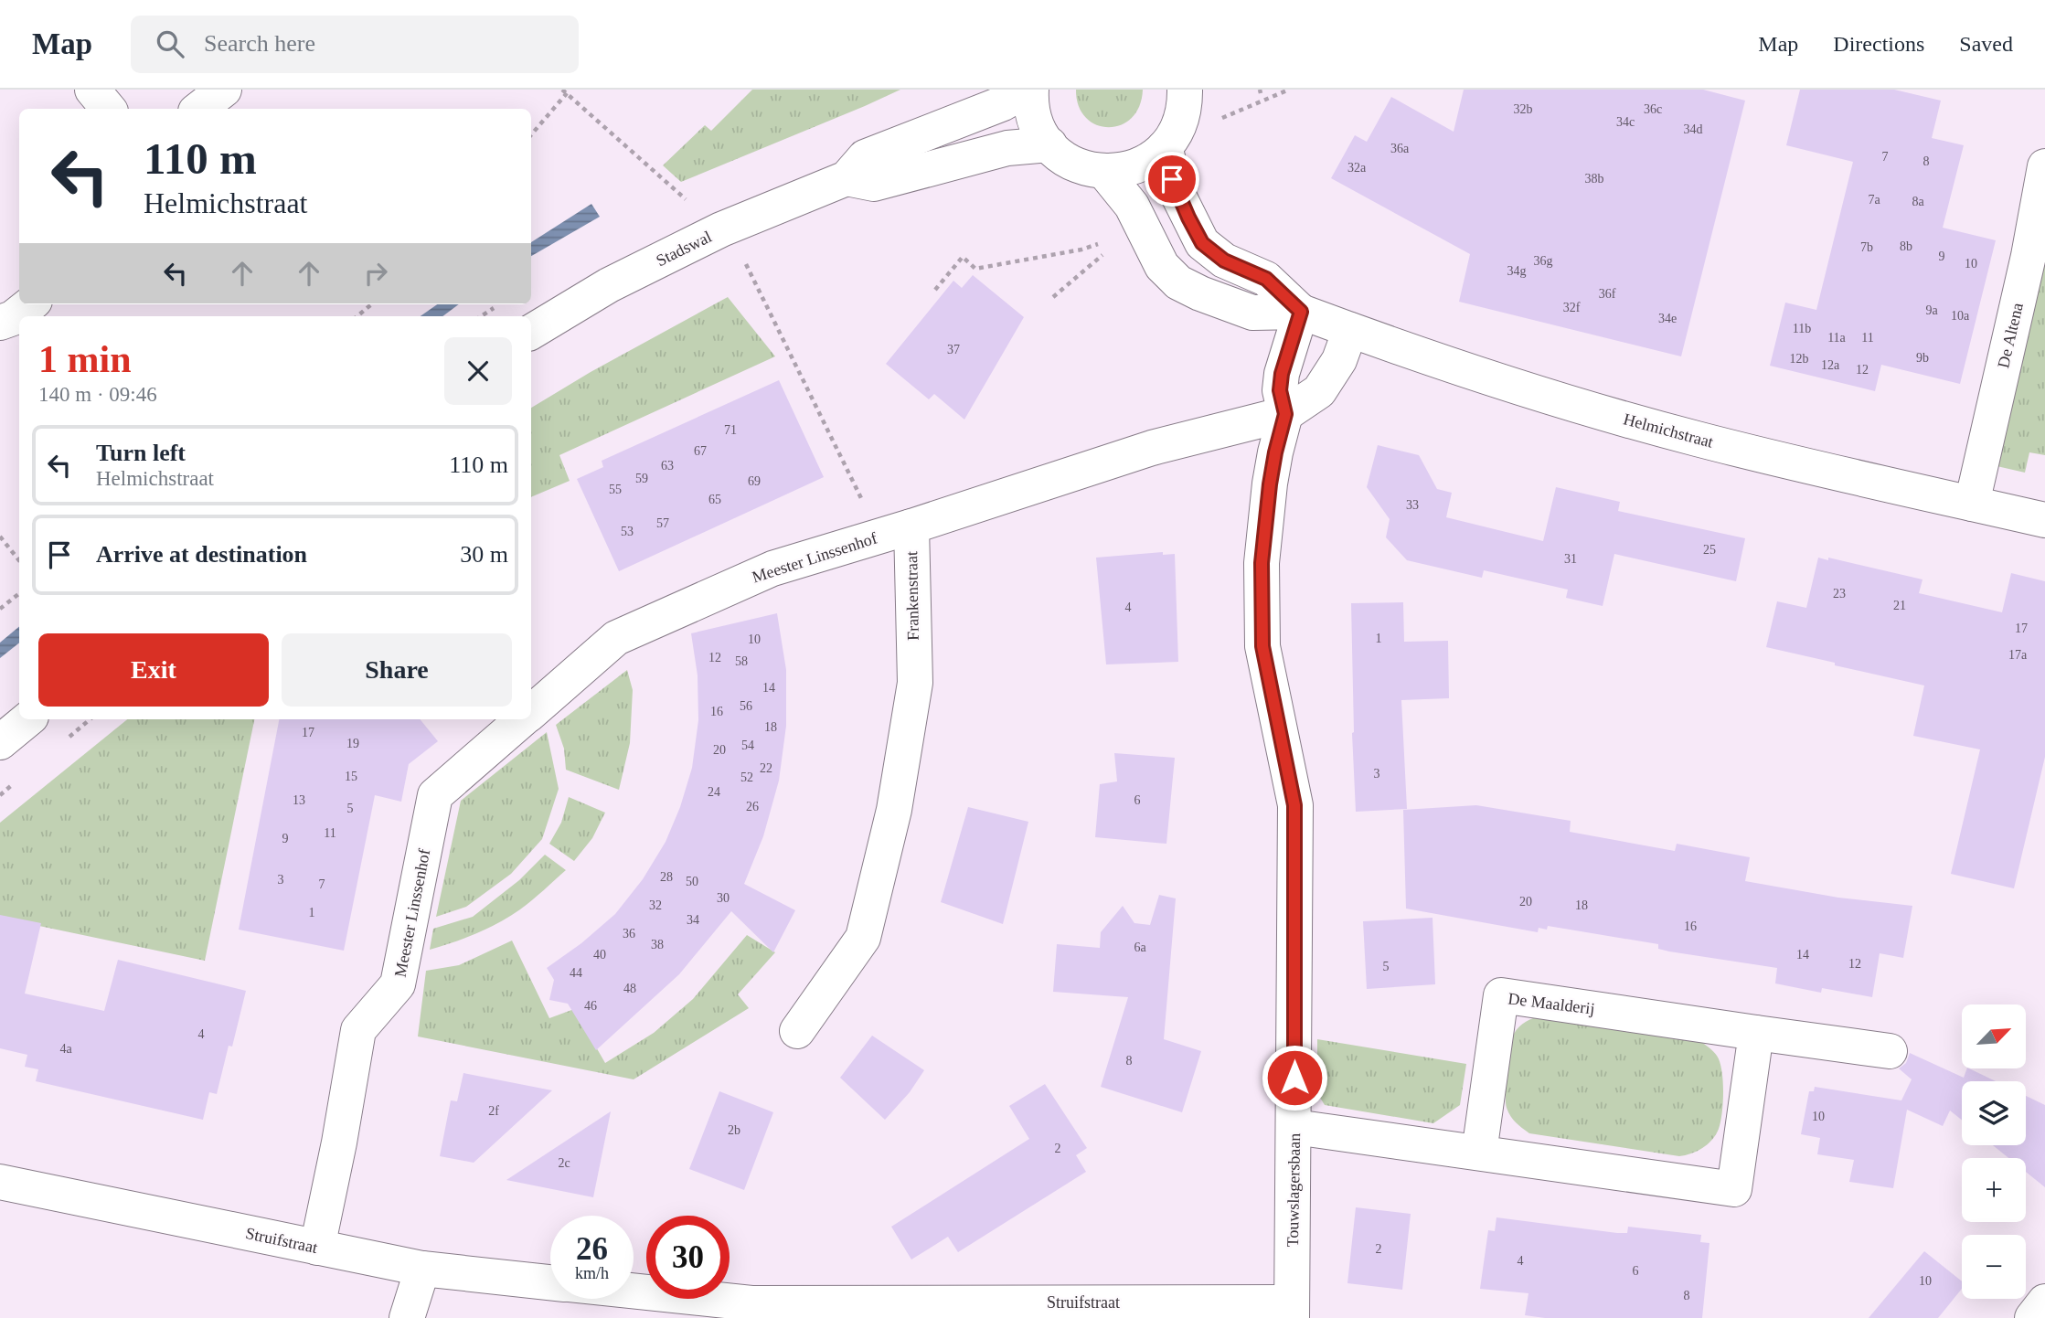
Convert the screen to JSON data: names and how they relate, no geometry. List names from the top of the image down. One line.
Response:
{"streets":{"street":["Stadswal","De Altena","Helmichstraat","Meester Linssenhof","Frankenstraat","De Maalderij","Touwslagersbaan","Struifstraat"]},"crossings":[["De Altena","Helmichstraat"],["Helmichstraat","Touwslagersbaan"],["Meester Linssenhof","Frankenstraat"],["Meester Linssenhof","Struifstraat"],["Touwslagersbaan","Struifstraat"]],"house_numbers":["32b","36c","34c","34d","36a","7","8","32a","38b","7a","8a","8b","7b","9","36g","10","34g","36f","32f","9a","10a","34e","11b","11a","11","37","9b","12b","12a","12","71","67","63","59","69","55","65","33","57","53","25","31","23","21","4","17","1","10","17a","12","58","14","56","16","18","17","19","54","20","22","3","15","52","24","13","6","26","5","11","9","28","3","50","7","30","20","32","18","1","34","16","36","38","6a","40","14","12","5","44","48","46","4","4a","8","2f","10","2b","2","2c","2","4","6","10","8"],"north":"top right","page":{"header":"Map","search":"Search here","nav":["Map","Directions","Saved"],"turn":["110 m","Helmichstraat"],"heading":["1 min","140 m · 09:46"],"list":[{"name":"Turn left","note":"Helmichstraat","value":"110 m"},{"name":"Arrive at destination","value":"30 m"}],"buttons":["Exit","Share"],"map_buttons":["+","−"],"speed":"26 km/h","limit":"30"}}
